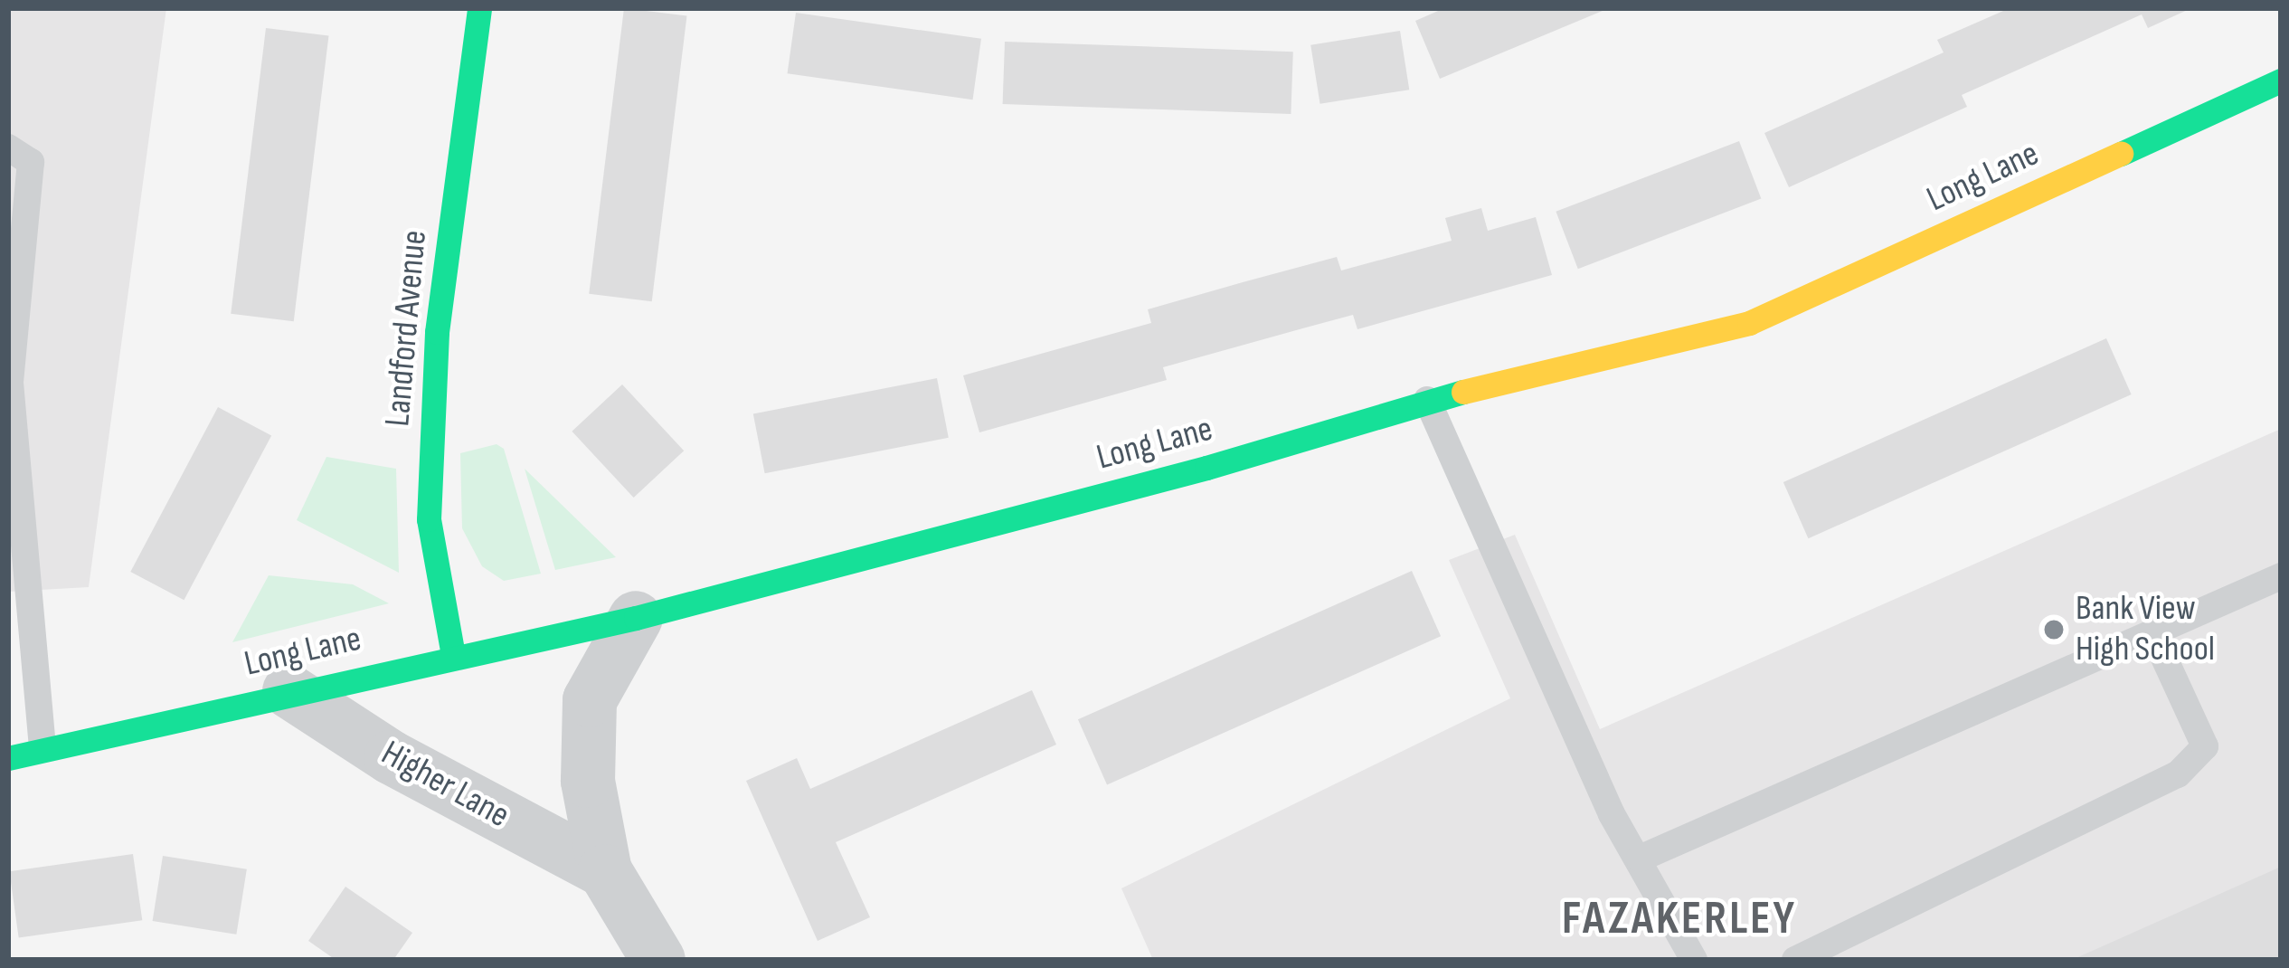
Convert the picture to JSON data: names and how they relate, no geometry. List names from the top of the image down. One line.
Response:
{"streets":{"street":["Long Lane","Landford Avenue","Higher Lane"]},"crossings":[["Long Lane","Landford Avenue"],["Long Lane","Higher Lane"]],"districts":["FAZAKERLEY"],"places":["Bank View High School"]}
